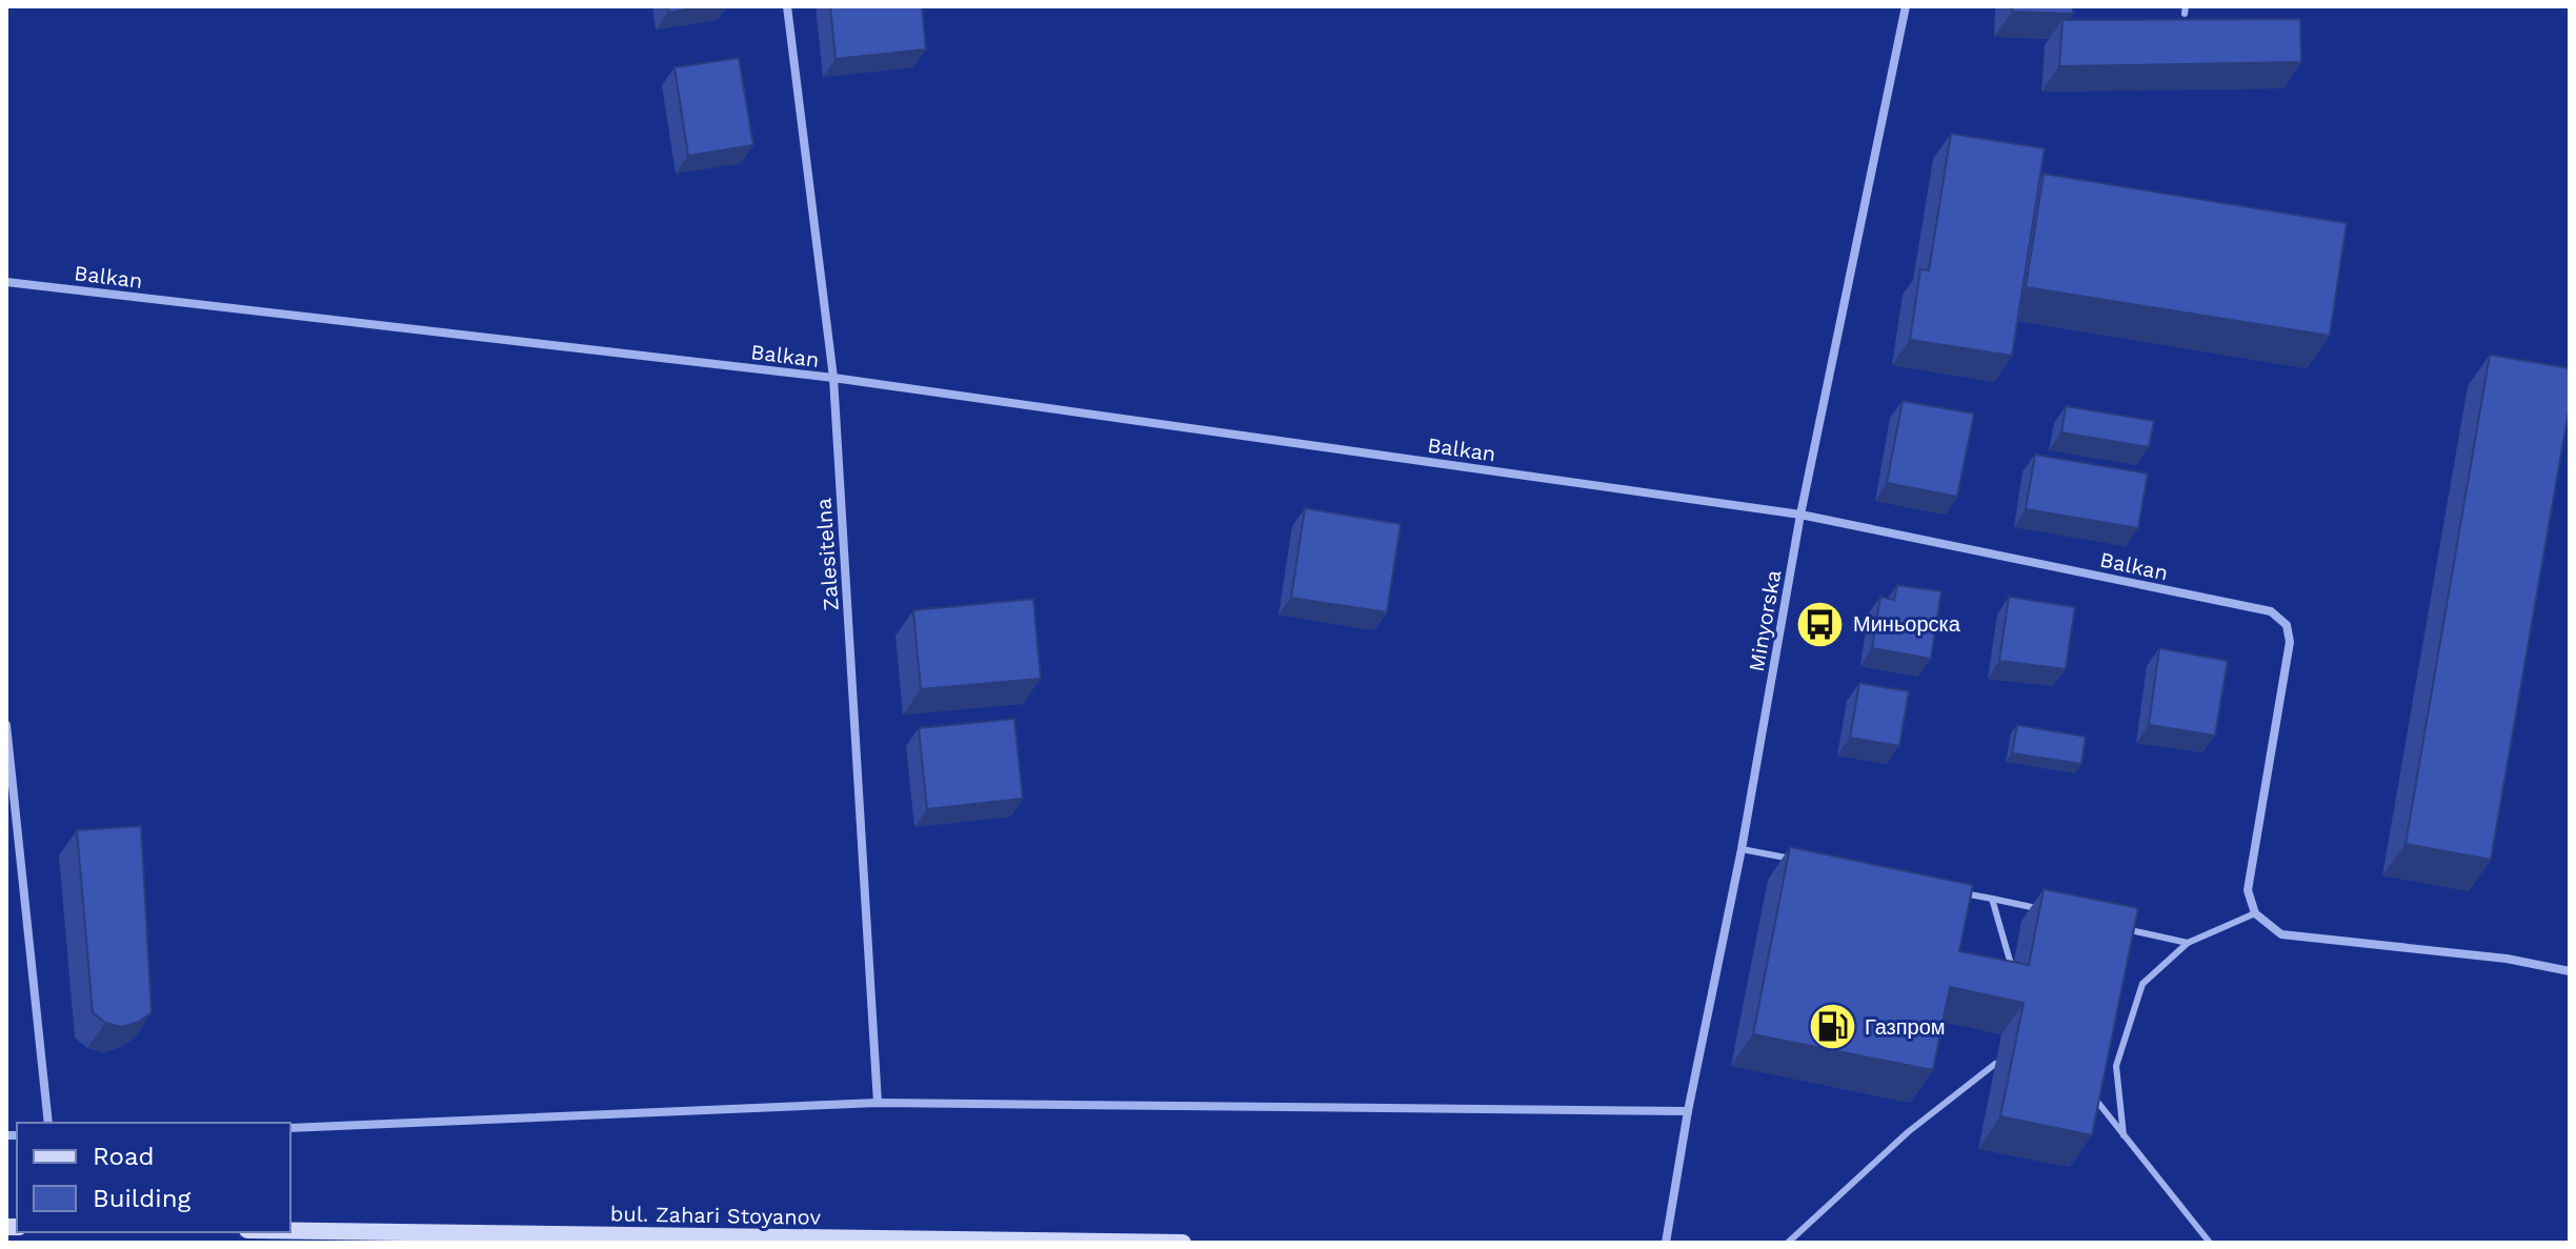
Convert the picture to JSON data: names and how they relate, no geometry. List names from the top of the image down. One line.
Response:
{"streets":{"main road":["bul. Zahari Stoyanov"],"street":["Balkan","Zalesitelna","Minyorska"]},"crossings":[["Balkan","Zalesitelna"],["Balkan","Minyorska"]],"places":{"bus stop":["Миньорска"],"fuel station":["Газпром"]},"legend":["Road","Building"]}
